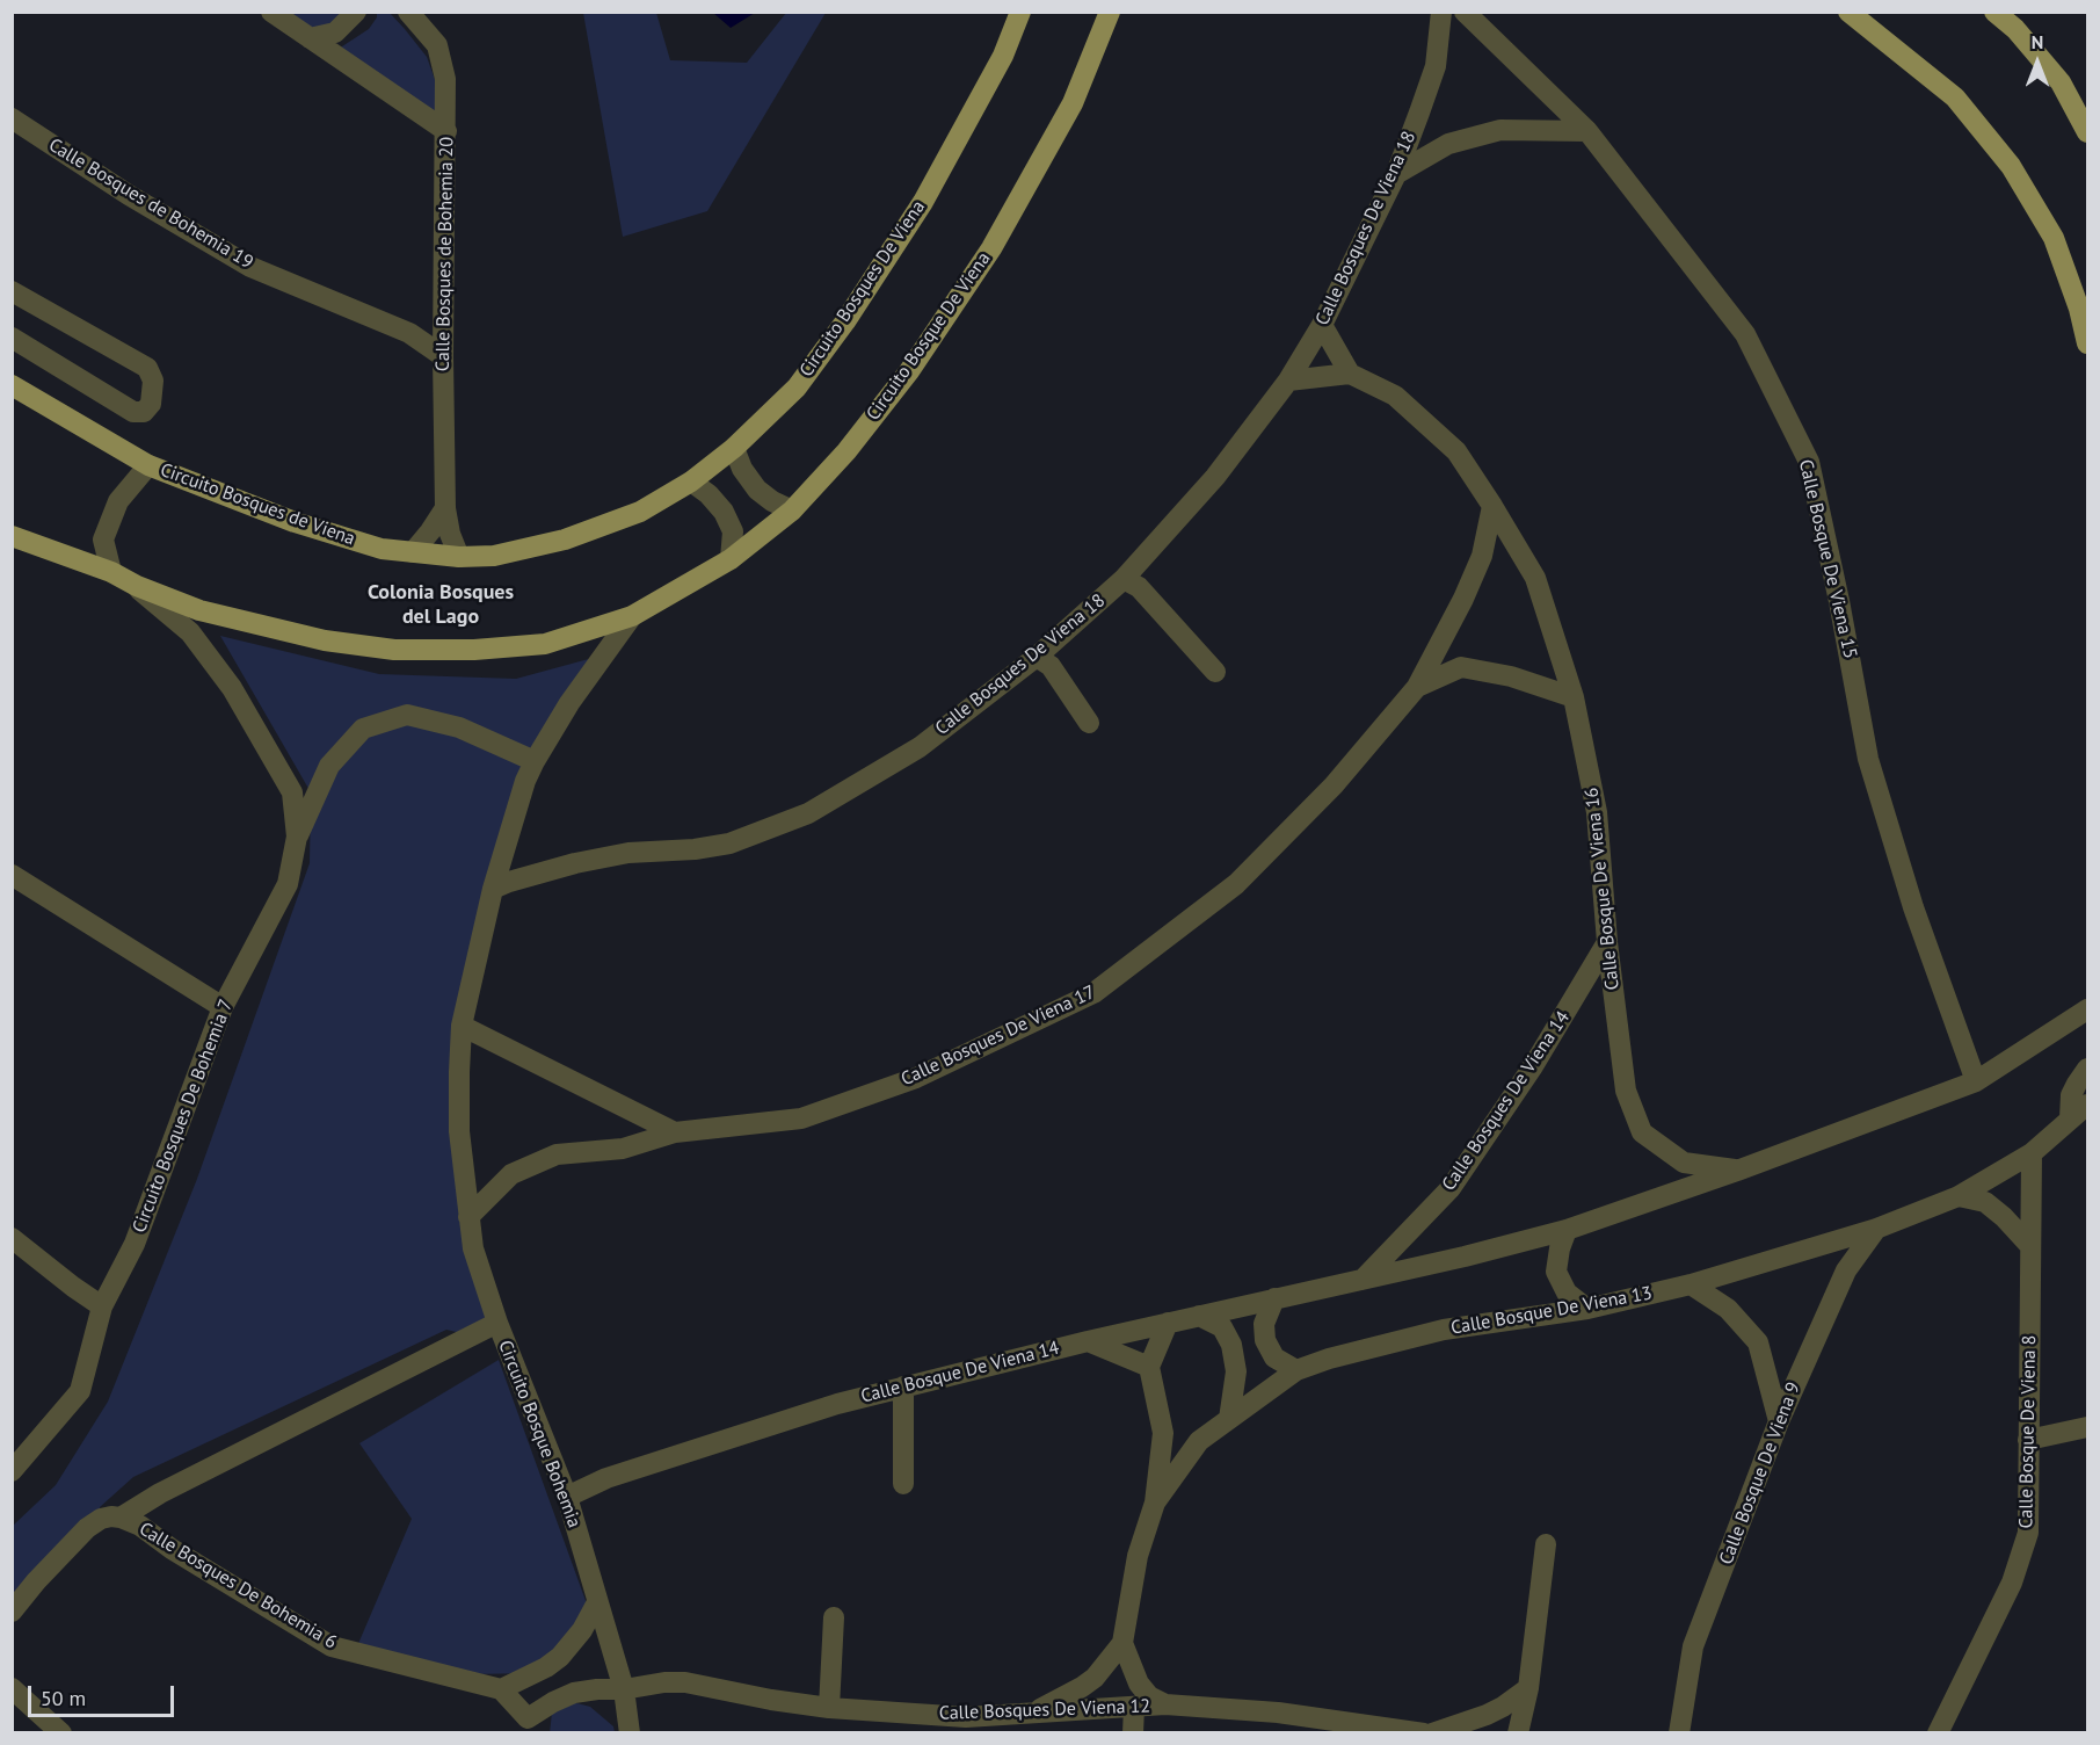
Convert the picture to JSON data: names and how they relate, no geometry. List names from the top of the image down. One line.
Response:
{"streets":{"main road":["Circuito Bosques De Viena","Circuito Bosque De Viena","Circuito Bosques de Viena"],"street":["Calle Bosques de Bohemia 19","Calle Bosques De Viena 18","Calle Bosques de Bohemia 20","Calle Bosque De Viena 15","Calle Bosque De Viena 16","Calle Bosques De Viena 17","Calle Bosques De Viena 14","Circuito Bosques De Bohemia 7","Calle Bosque De Viena 13","Calle Bosque De Viena 14","Calle Bosque De Viena 8","Circuito Bosque Bohemia","Calle Bosque De Viena 9","Calle Bosques De Bohemia 6","Calle Bosques De Viena 12"]},"crossings":[["Calle Bosques de Bohemia 19","Calle Bosques de Bohemia 20"],["Calle Bosques De Viena 18","Circuito Bosque Bohemia"],["Calle Bosques de Bohemia 20","Circuito Bosques de Viena"],["Circuito Bosques De Viena","Circuito Bosques de Viena"],["Circuito Bosque De Viena","Circuito Bosques De Bohemia 7"],["Circuito Bosque De Viena","Circuito Bosque Bohemia"],["Calle Bosque De Viena 16","Calle Bosques De Viena 17"],["Calle Bosque De Viena 16","Calle Bosques De Viena 14"],["Calle Bosques De Viena 17","Circuito Bosque Bohemia"],["Calle Bosques De Viena 14","Calle Bosque De Viena 14"],["Calle Bosque De Viena 13","Calle Bosque De Viena 14"],["Calle Bosque De Viena 13","Calle Bosque De Viena 8"],["Calle Bosque De Viena 13","Calle Bosque De Viena 9"],["Calle Bosque De Viena 14","Circuito Bosque Bohemia"],["Circuito Bosque Bohemia","Calle Bosques De Viena 12"]],"districts":["Colonia Bosques del Lago"],"scale_bar":"50 m","north":"top"}
